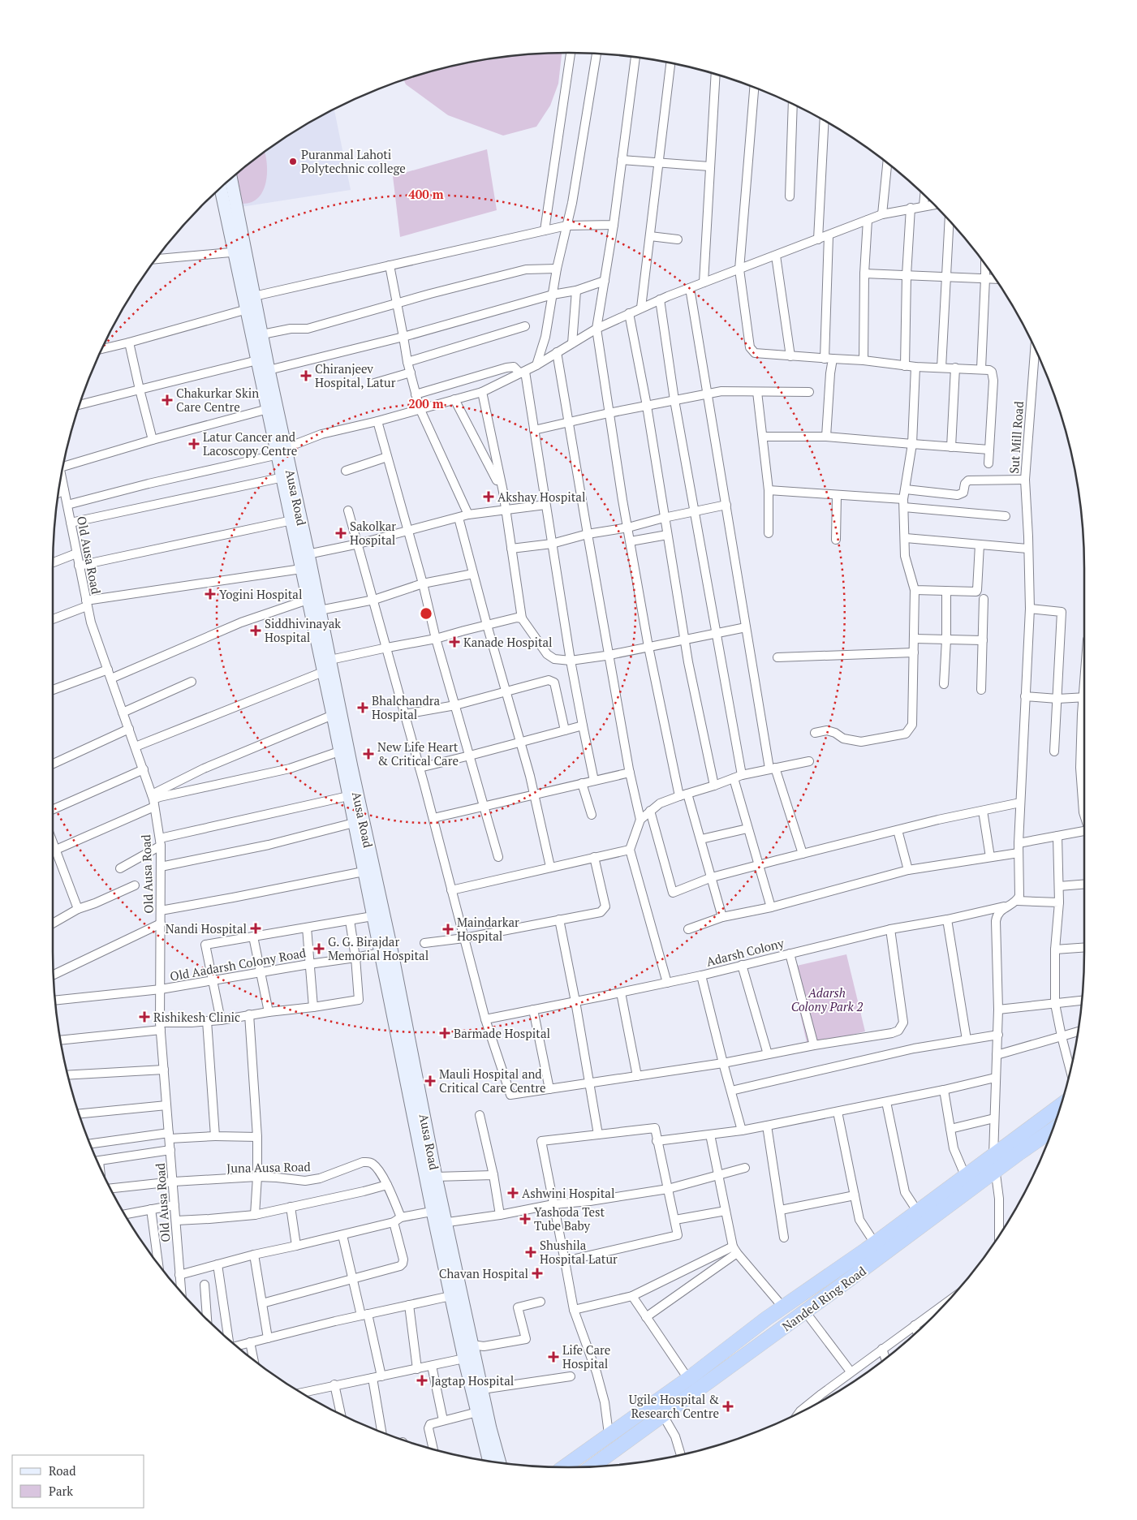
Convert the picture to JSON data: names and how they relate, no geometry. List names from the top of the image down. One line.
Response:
{"streets":{"highway":["Nanded Ring Road"],"main road":["Ausa Road"],"street":["Sut Mill Road","Old Ausa Road","Adarsh Colony","Old Aadarsh Colony Road","Juna Ausa Road"]},"crossings":[["Sut Mill Road","Adarsh Colony"],["Ausa Road","Old Aadarsh Colony Road"],["Old Ausa Road","Old Aadarsh Colony Road"],["Old Ausa Road","Juna Ausa Road"]],"parks":["Adarsh Colony Park 2"],"places":{"other":["Puranmal Lahoti Polytechnic college"],"health":["Chiranjeev Hospital, Latur","Chakurkar Skin Care Centre","Latur Cancer and Lacoscopy Centre","Akshay Hospital","Sakolkar Hospital","Yogini Hospital","Siddhivinayak Hospital","Kanade Hospital","Bhalchandra Hospital","New Life Heart & Critical Care","Nandi Hospital","Maindarkar Hospital","G. G. Birajdar Memorial Hospital","Rishikesh Clinic","Barmade Hospital","Mauli Hospital and Critical Care Centre","Ashwini Hospital","Yashoda Test Tube Baby","Shushila Hospital Latur","Chavan Hospital","Life Care Hospital","Jagtap Hospital","Ugile Hospital & Research Centre"]},"legend":["Road","Park"],"rings":["400 m","200 m"]}
